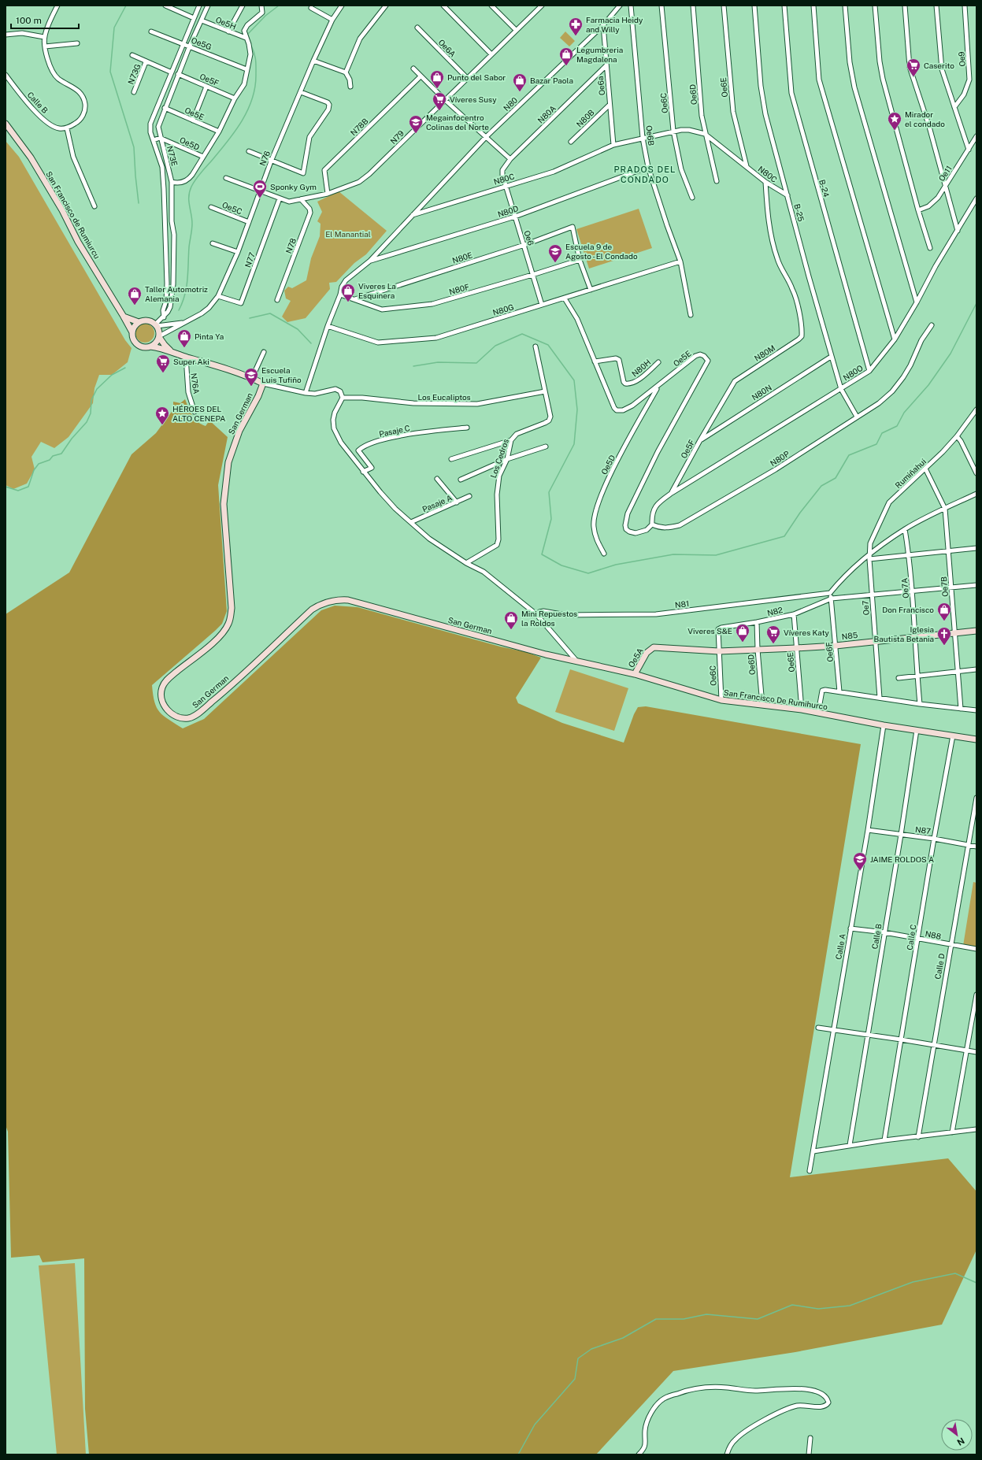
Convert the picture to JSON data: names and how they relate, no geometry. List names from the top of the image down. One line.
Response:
{"streets":{"main road":["San Francisco de Rumiurcu","San German","N85","Oe5A","San Francisco De Rumihurco"],"street":["Oe5H","Oe5G","Oe6A","Oe9","N73G","Oe5F","Oe6a","Oe6E","Oe6D","Calle B","Oe6C","N80","Oe5E","N80A","N80B","N78B","Oe6B","N79","Oe5D","N73E","N76","Oe11","N80C","B-24","Oe5C","N80D","B-25","Oe6","N78","N80E","N77","N80F","N80G","N80M","N80H","N80O","N76A","N80N","Los Eucaliptos","Pasaje C","Los Cedros","N80P","Rumiñahui","Pasaje A","Oe7B","Oe7A","N81","Oe7","N82","Oe6F","N87","N88","Calle C","Calle A","Calle D"]},"crossings":[["Oe5H","N73E"],["Oe5G","N73E"],["Oe6A","N79"],["Oe5F","Oe5E"],["Oe5F","N73E"],["Oe5F","N80M"],["Oe5F","N80O"],["Oe5F","N80N"],["Oe5F","N80P"],["Oe6a","N80"],["Oe6a","N80A"],["Oe6a","N80B"],["Oe6a","N80C"],["Oe6E","N80C"],["Oe6E","N82"],["Oe6E","N85"],["Oe6E","San Francisco De Rumihurco"],["Oe6D","N80C"],["Oe6D","N82"],["Oe6D","N85"],["Oe6D","San Francisco De Rumihurco"],["Calle B","San Francisco De Rumihurco"],["Calle B","N87"],["Calle B","N88"],["Oe6C","N80C"],["Oe6C","N82"],["Oe6C","N85"],["Oe6C","San Francisco De Rumihurco"],["N80","N80C"],["Oe5E","Oe5D"],["Oe5E","N73E"],["Oe5E","N80G"],["Oe5E","N80H"],["Oe5E","N80P"],["N80A","Oe6"],["N78B","N79"],["Oe6B","N80C"],["Oe6B","N80D"],["Oe6B","N80G"],["N79","N78"],["Oe5D","N73E"],["N73E","N76"],["N73E","San Francisco de Rumiurcu"],["N76","Oe5C"],["N76","San Francisco de Rumiurcu"],["N76","N77"],["N80C","B-25"],["N80C","Oe6"],["N80C","N80M"],["B-24","N80O"],["N80D","Oe6"],["B-25","N80O"],["B-25","N80N"],["B-25","N80P"],["Oe6","N80E"],["Oe6","N80F"],["Oe6","N80G"],["N80E","N80F"],["Los Eucaliptos","Los Cedros"],["San German","San Francisco De Rumihurco"],["Rumiñahui","Oe7B"],["Rumiñahui","Oe7"],["Oe7B","N82"],["Oe7B","N85"],["Oe7A","N82"],["Oe7A","N85"],["N81","Oe6F"],["Oe7","N82"],["Oe7","N85"],["N82","N85"],["N82","Oe6F"],["N85","Oe6F"],["N85","Oe5A"],["Oe5A","San Francisco De Rumihurco"],["San Francisco De Rumihurco","Calle C"],["San Francisco De Rumihurco","Calle A"],["N87","Calle C"],["N87","Calle A"],["N87","Calle D"],["N88","Calle C"],["N88","Calle A"],["N88","Calle D"]],"districts":["PRADOS DEL CONDADO"],"parks":["El Manantial"],"places":{"pharmacy":["Farmacia Heidy and Willy"],"shop":["Legumbreria Magdalena","Punto del Sabor","Bazar Paola","Viveres La Esquinera","Taller Automotriz Alemania","Pinta Ya","Don Francisco","Mini Repuestos la Roldos","Viveres S&E"],"supermarket":["Caserito","Víveres Susy","Super Aki","Víveres Katy"],"place":["Mirador el condado","HÉROES DEL ALTO CENEPA"],"school or university":["Megainfocentro Colinas del Norte","Escuela 9 de Agosto - El Condado","Escuela Luis Tufiño","JAIME ROLDOS A"],"sports":["Sponky Gym"],"church":["Iglesia Bautista Betania"]},"scale_bar":"100 m","north":"bottom right"}
